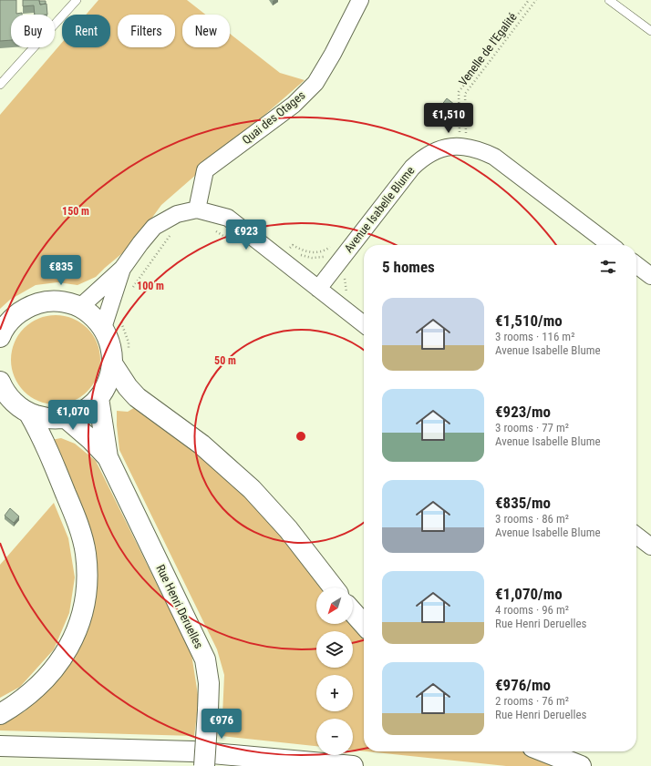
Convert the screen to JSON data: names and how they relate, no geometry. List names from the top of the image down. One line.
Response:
{"streets":{"main road":["Rue Henri Deruelles"],"street":["Quai des Otages","Avenue Isabelle Blume"],"path":["Venelle de l'Egalité"]},"north":"bottom left","page":{"chip":["Buy","Rent","Filters","New"],"price":["€1,510","€923","€835","€1,070","€976"],"heading":"5 homes","list":[{"name":"€1,510/mo","note":"3 rooms · 116 m² · Avenue Isabelle Blume"},{"name":"€923/mo","note":"3 rooms · 77 m² · Avenue Isabelle Blume"},{"name":"€835/mo","note":"3 rooms · 86 m² · Avenue Isabelle Blume"},{"name":"€1,070/mo","note":"4 rooms · 96 m² · Rue Henri Deruelles"},{"name":"€976/mo","note":"2 rooms · 76 m² · Rue Henri Deruelles"}],"map_buttons":["+","−"]},"rings":["150 m","100 m","50 m"]}
